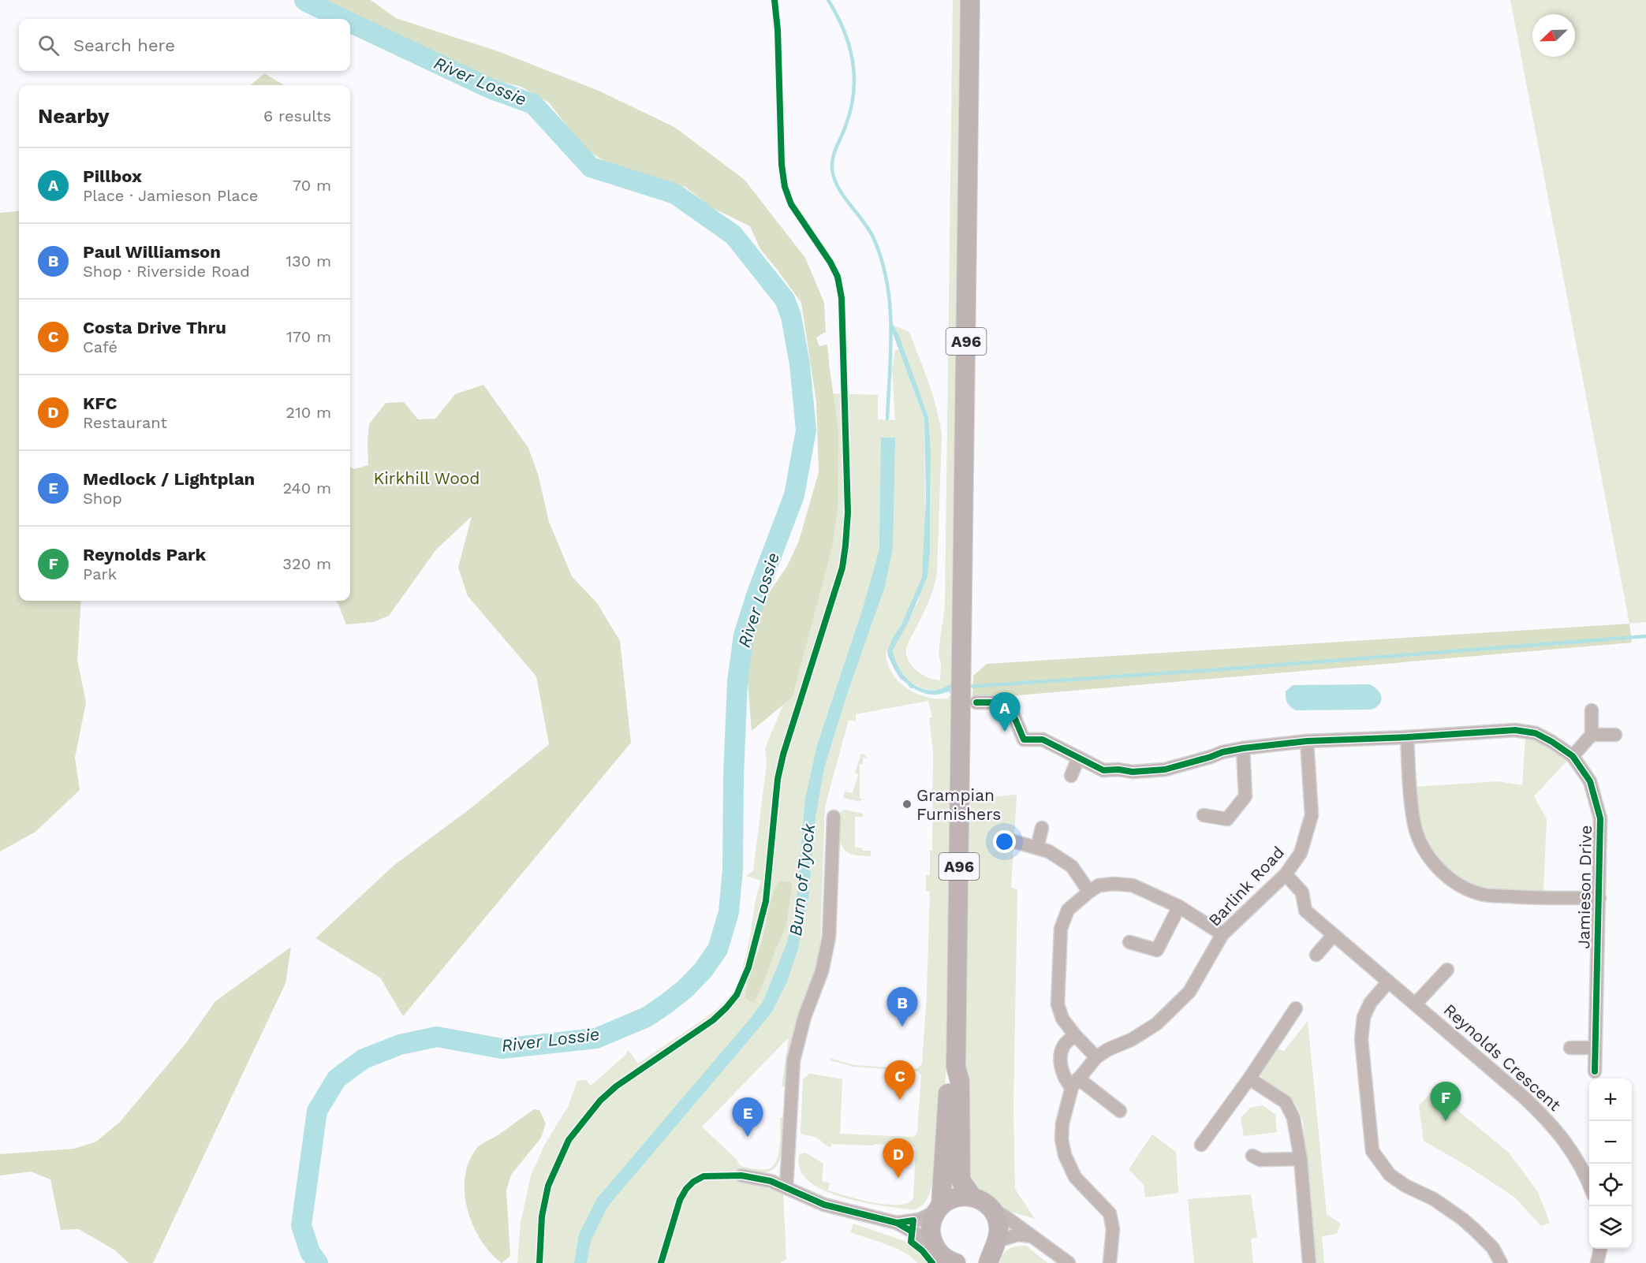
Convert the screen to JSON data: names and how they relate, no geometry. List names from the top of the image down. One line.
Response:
{"streets":{"highway":["A96"],"street":["Barlink Road","Jamieson Drive","Reynolds Crescent"]},"crossings":[["A96","Jamieson Drive"],["Barlink Road","Jamieson Drive"],["Barlink Road","Reynolds Crescent"]],"water":["River Lossie","Burn of Tyock"],"parks":["Kirkhill Wood"],"places":["Grampian Furnishers"],"north":"bottom left","page":{"search":"Search here","heading":["Nearby","6 results"],"list":[{"mark":"A","name":"Pillbox","note":"Place · Jamieson Place","value":"70 m"},{"mark":"B","name":"Paul Williamson","note":"Shop · Riverside Road","value":"130 m"},{"mark":"C","name":"Costa Drive Thru","note":"Café","value":"170 m"},{"mark":"D","name":"KFC","note":"Restaurant","value":"210 m"},{"mark":"E","name":"Medlock / Lightplan","note":"Shop","value":"240 m"},{"mark":"F","name":"Reynolds Park","note":"Park","value":"320 m"}],"pins":["A","B","C","F","E","D"],"map_buttons":["+","−"]}}
